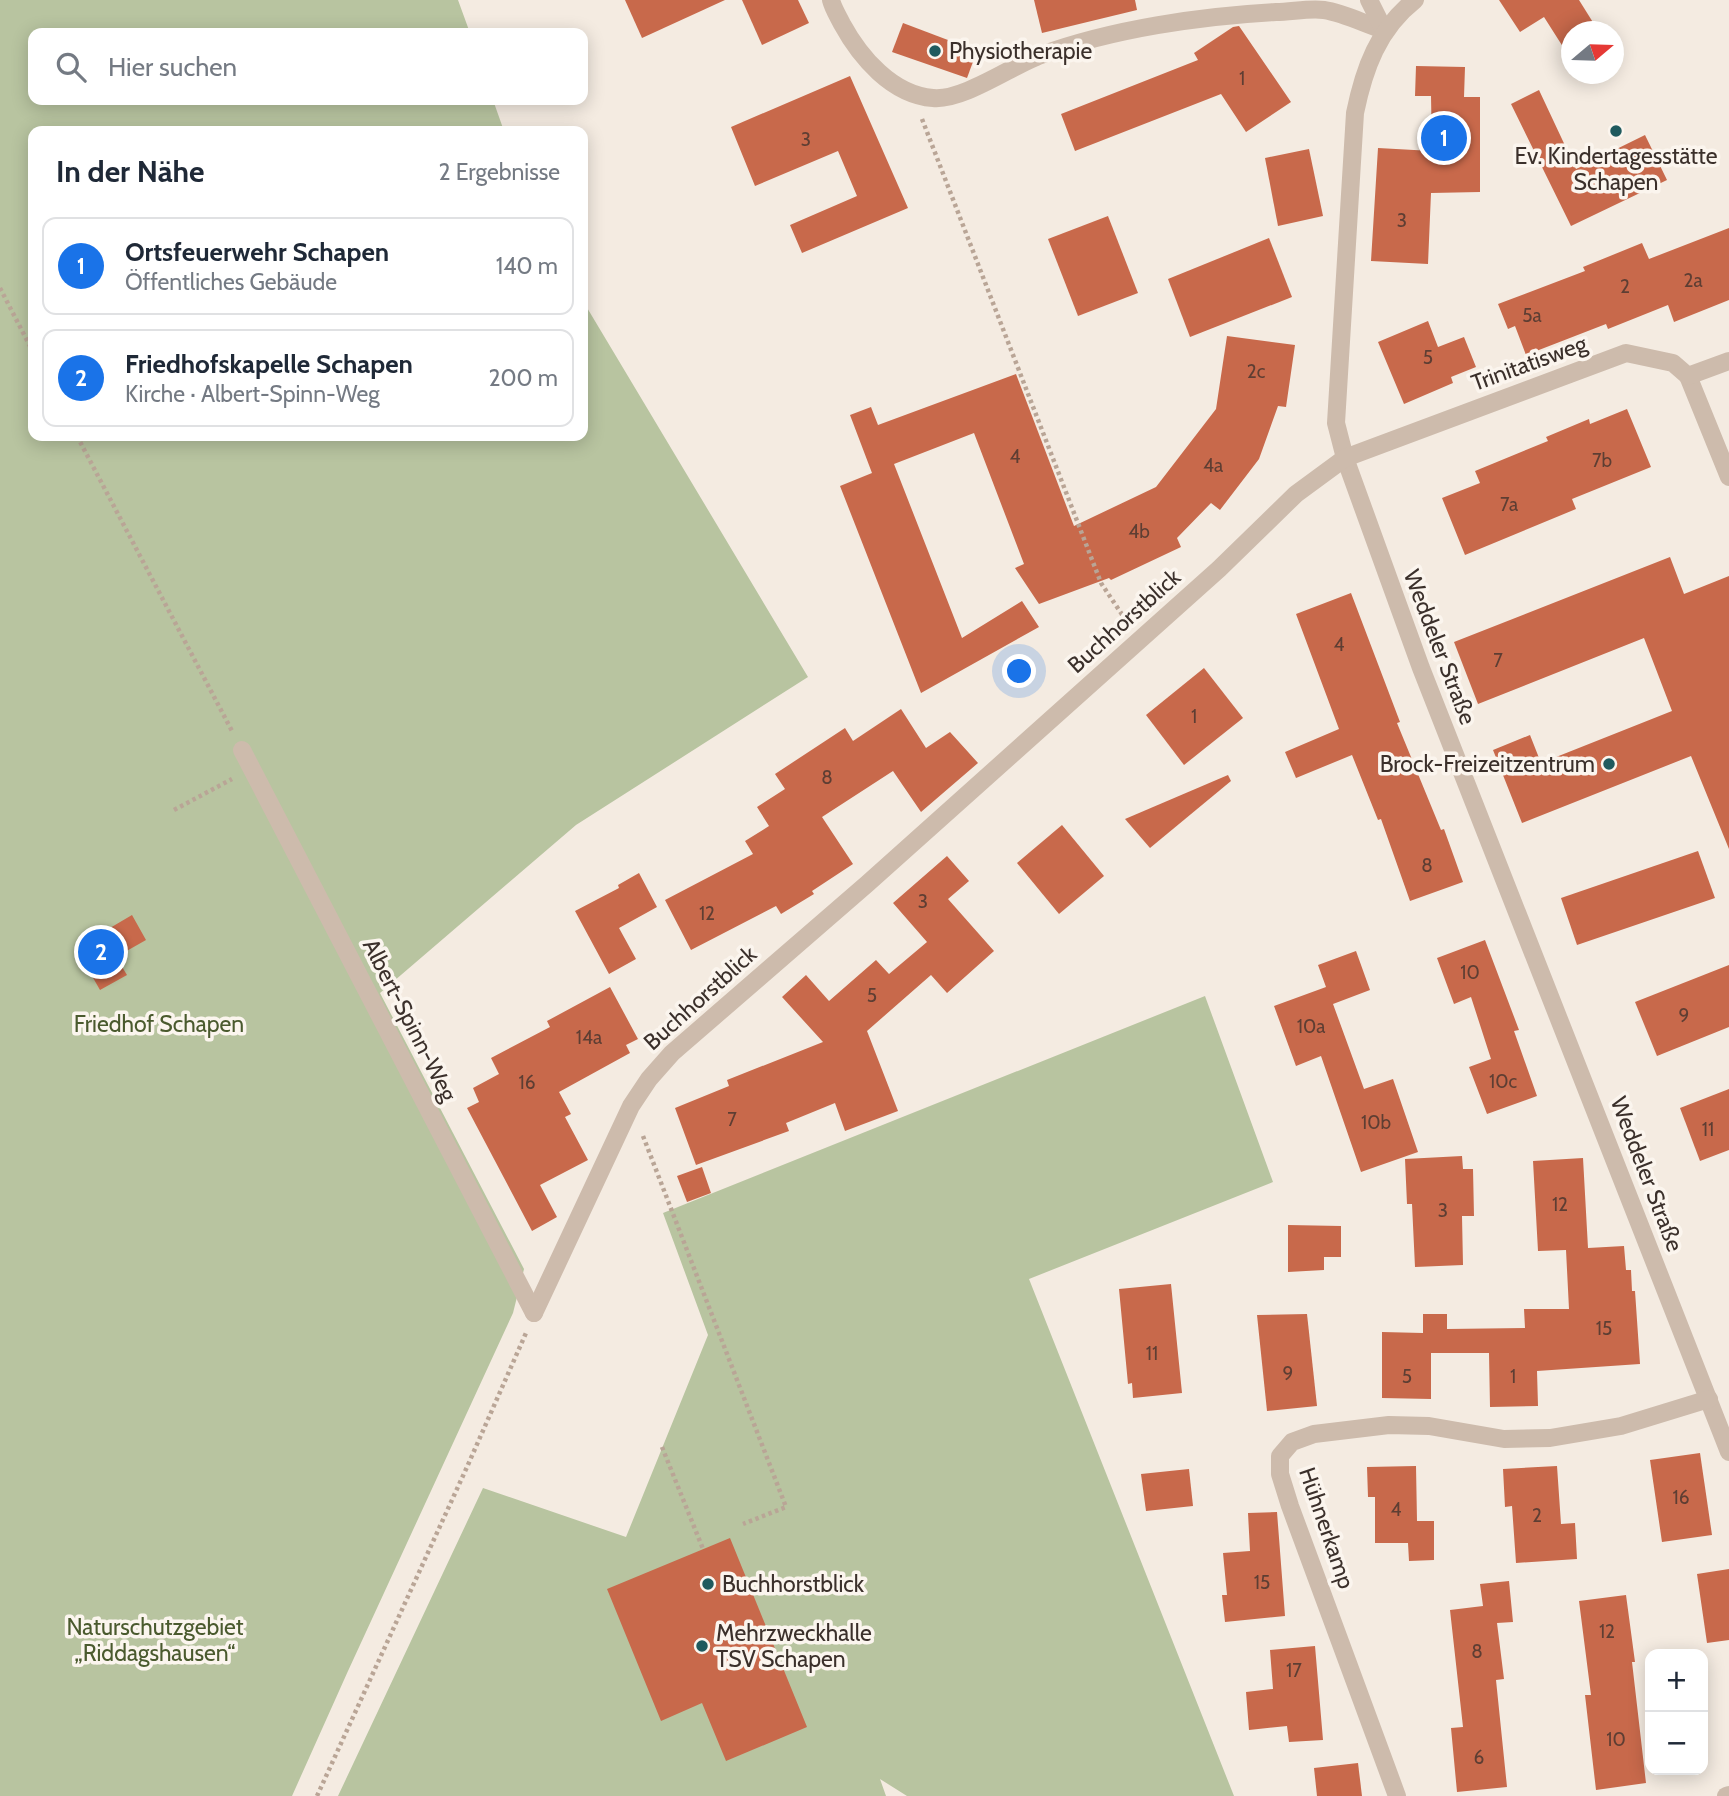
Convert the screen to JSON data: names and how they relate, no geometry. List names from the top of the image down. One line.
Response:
{"streets":{"street":["Trinitatisweg","Buchhorstblick","Weddeler Straße","Albert-Spinn-Weg","Hühnerkamp"]},"crossings":[["Trinitatisweg","Buchhorstblick"],["Trinitatisweg","Weddeler Straße"],["Buchhorstblick","Weddeler Straße"],["Buchhorstblick","Albert-Spinn-Weg"],["Weddeler Straße","Hühnerkamp"]],"parks":["Friedhof Schapen","Naturschutzgebiet „Riddagshausen“"],"places":["Physiotherapie","Ev. Kindertagesstätte Schapen","Brock-Freizeitzentrum","Buchhorstblick","Mehrzweckhalle TSV Schapen"],"house_numbers":["1","3","3","2a","2","5a","5","2c","4","7b","4a","7a","4b","4","7","1","8","8","3","12","10","5","9","10a","14a","10c","16","7","10b","11","12","3","15","11","9","5","1","16","4","2","15","12","8","17","10","6"],"north":"right","page":{"search":"Hier suchen","pins":["1","2"],"heading":["In der Nähe","2 Ergebnisse"],"list":[{"mark":"1","name":"Ortsfeuerwehr Schapen","note":"Öffentliches Gebäude","value":"140 m"},{"mark":"2","name":"Friedhofskapelle Schapen","note":"Kirche · Albert-Spinn-Weg","value":"200 m"}],"map_buttons":["+","−"]}}
